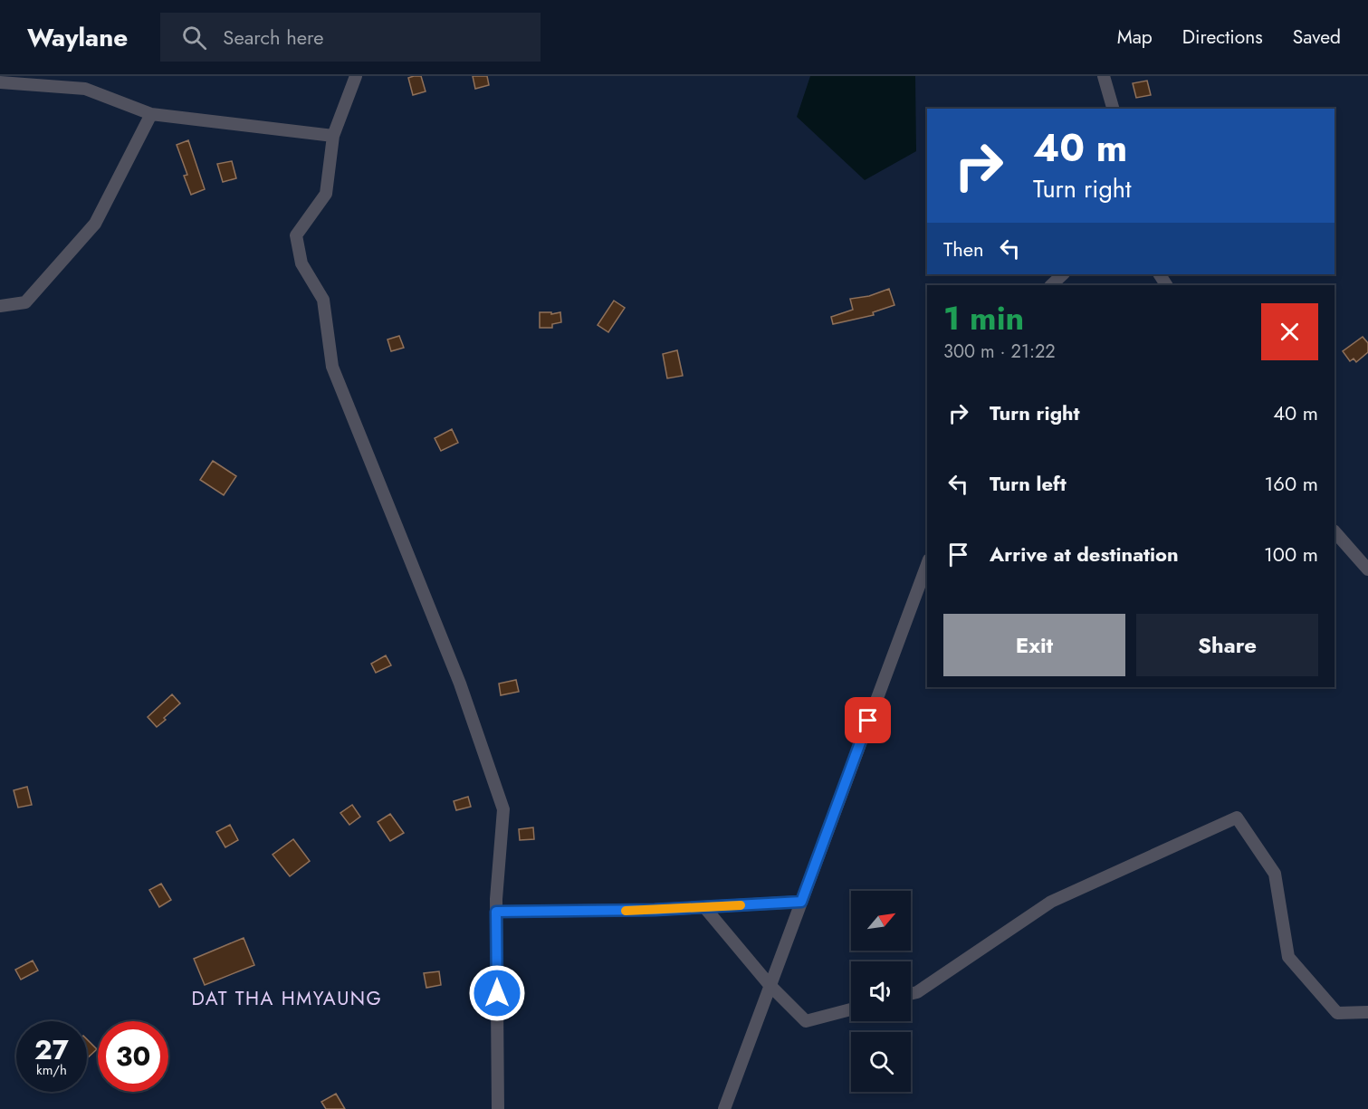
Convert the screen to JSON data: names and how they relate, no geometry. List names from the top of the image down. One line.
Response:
{"districts":["DAT THA HMYAUNG"],"north":"top right","page":{"header":"Waylane","search":"Search here","nav":["Map","Directions","Saved"],"turn":["40 m","Turn right"],"then":"Then","heading":["1 min","300 m · 21:22"],"list":[{"name":"Turn right","value":"40 m"},{"name":"Turn left","value":"160 m"},{"name":"Arrive at destination","value":"100 m"}],"buttons":["Exit","Share"],"speed":"27 km/h","limit":"30"}}
